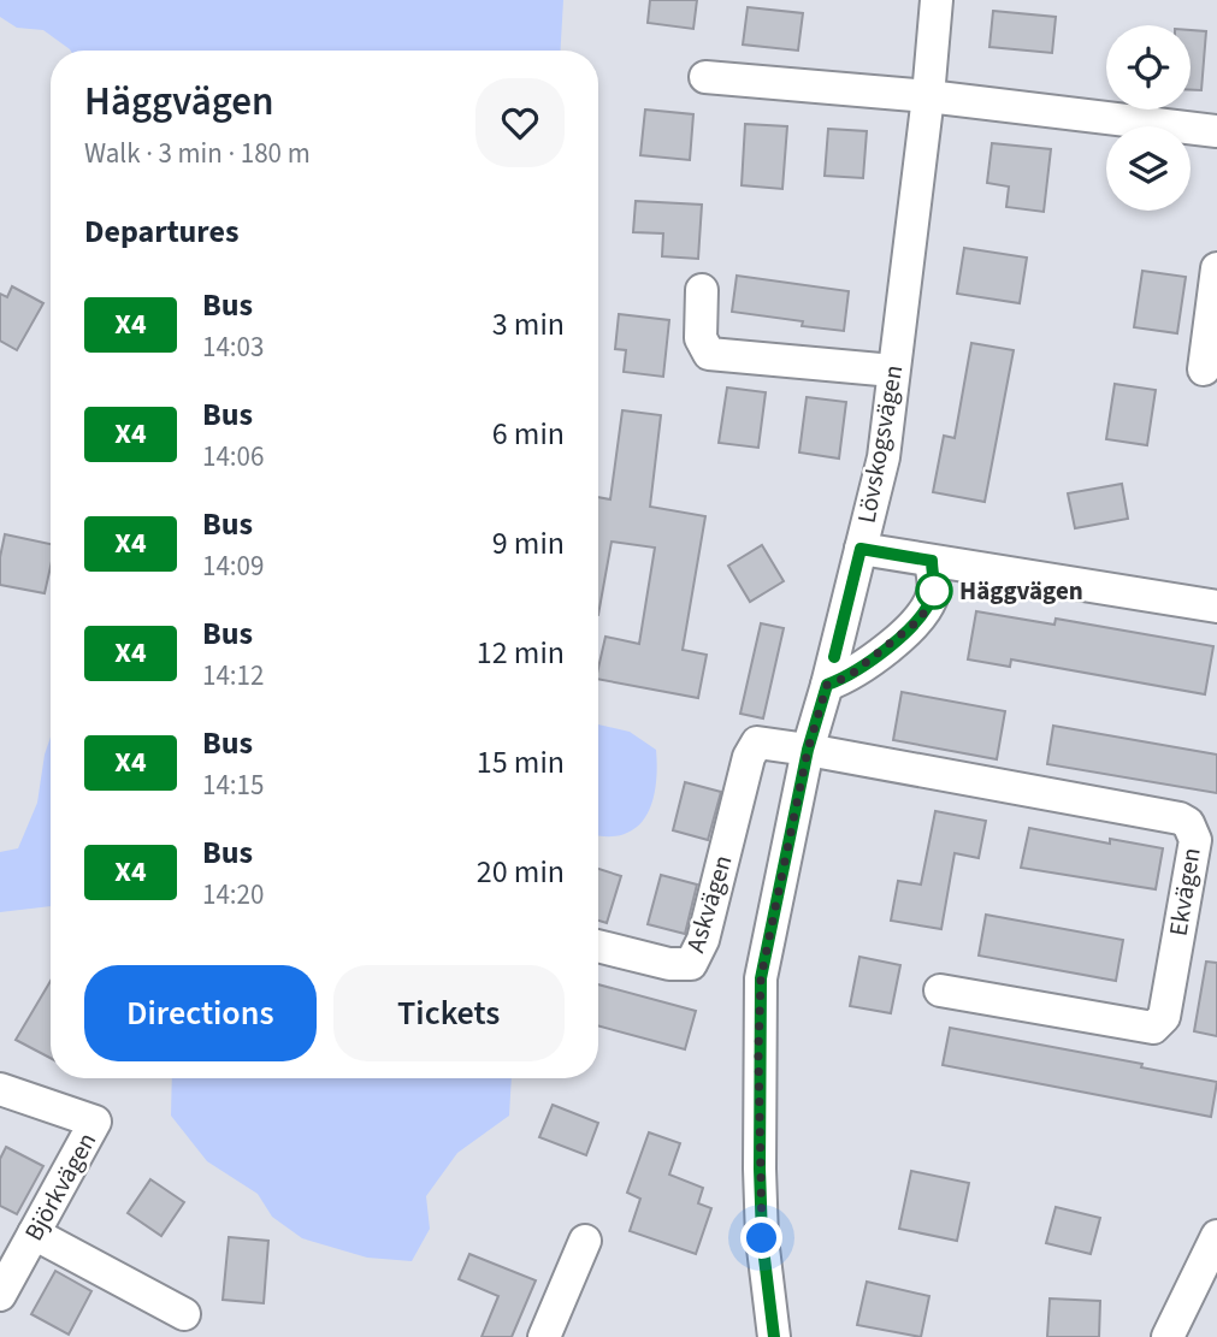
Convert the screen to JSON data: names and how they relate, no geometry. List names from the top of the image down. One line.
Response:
{"streets":{"street":["Lövskogsvägen","Ekvägen","Askvägen","Björkvägen"]},"crossings":[["Lövskogsvägen","Ekvägen"],["Lövskogsvägen","Askvägen"],["Ekvägen","Askvägen"]],"places":["Häggvägen"],"lines":["bus line X4"],"page":{"heading":[["Häggvägen","Walk · 3 min · 180 m"],"Departures"],"list":[{"mark":"X4","name":"Bus","note":"14:03","value":"3 min"},{"mark":"X4","name":"Bus","note":"14:06","value":"6 min"},{"mark":"X4","name":"Bus","note":"14:09","value":"9 min"},{"mark":"X4","name":"Bus","note":"14:12","value":"12 min"},{"mark":"X4","name":"Bus","note":"14:15","value":"15 min"},{"mark":"X4","name":"Bus","note":"14:20","value":"20 min"}],"buttons":["Directions","Tickets"]}}
